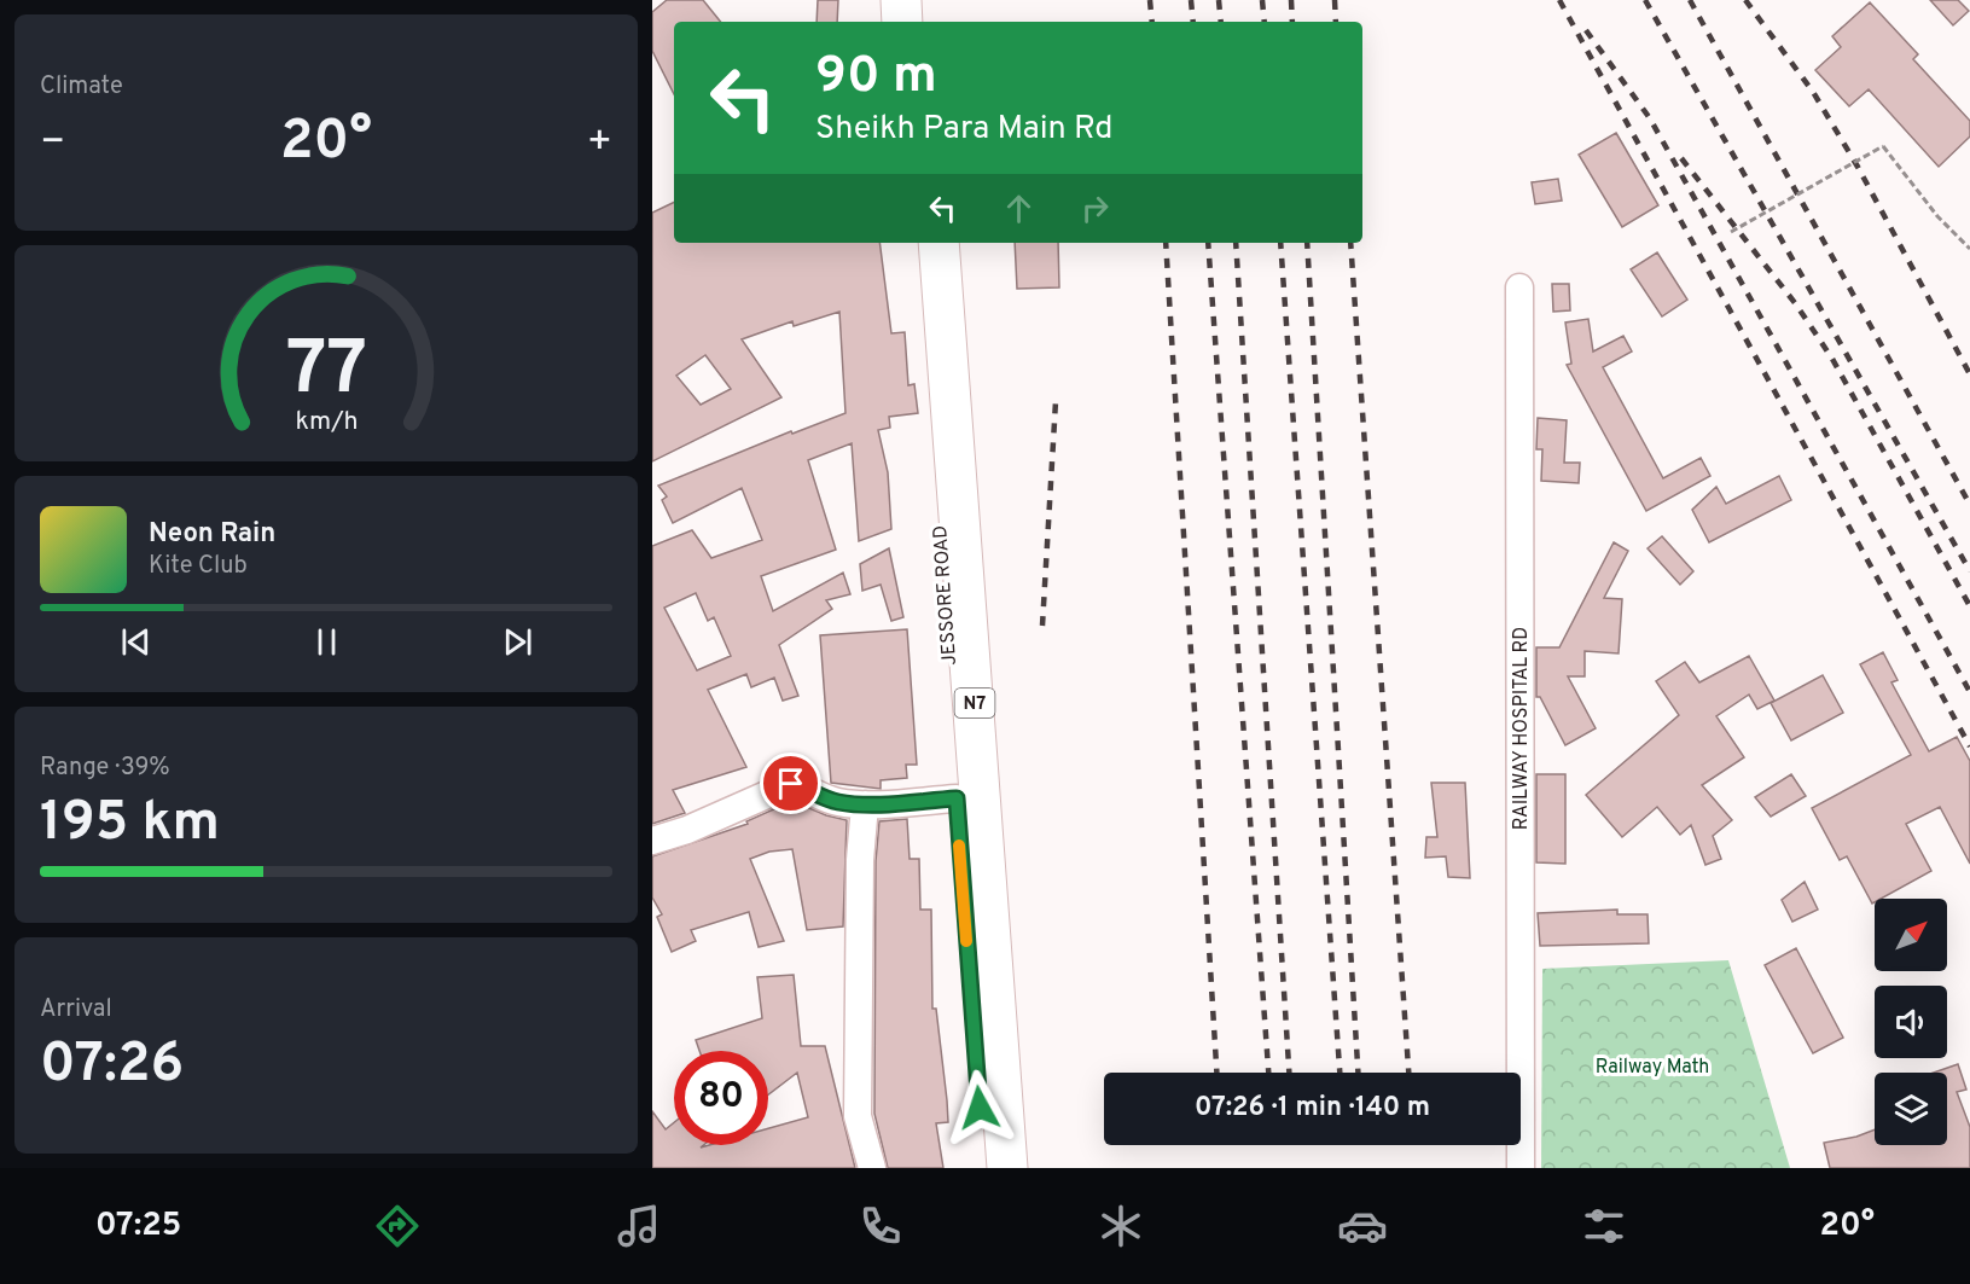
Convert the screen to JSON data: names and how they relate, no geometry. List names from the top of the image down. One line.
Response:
{"streets":{"highway":["JESSORE ROAD","N7"],"street":["RAILWAY HOSPITAL RD"]},"crossings":[["JESSORE ROAD","N7"]],"parks":["Railway Math"],"north":"top right","page":{"tile":["Climate",["Range · 39%","195 km"],["Arrival","07:26"]],"turn":["90 m","Sheikh Para Main Rd"],"heat":["−","20°","+"],"song":["Neon Rain","Kite Club"],"limit":"80","trip":"07:26 · 1 min · 140 m","tabs":["07:25","20°"],"gauge":["77","km/h"]}}
